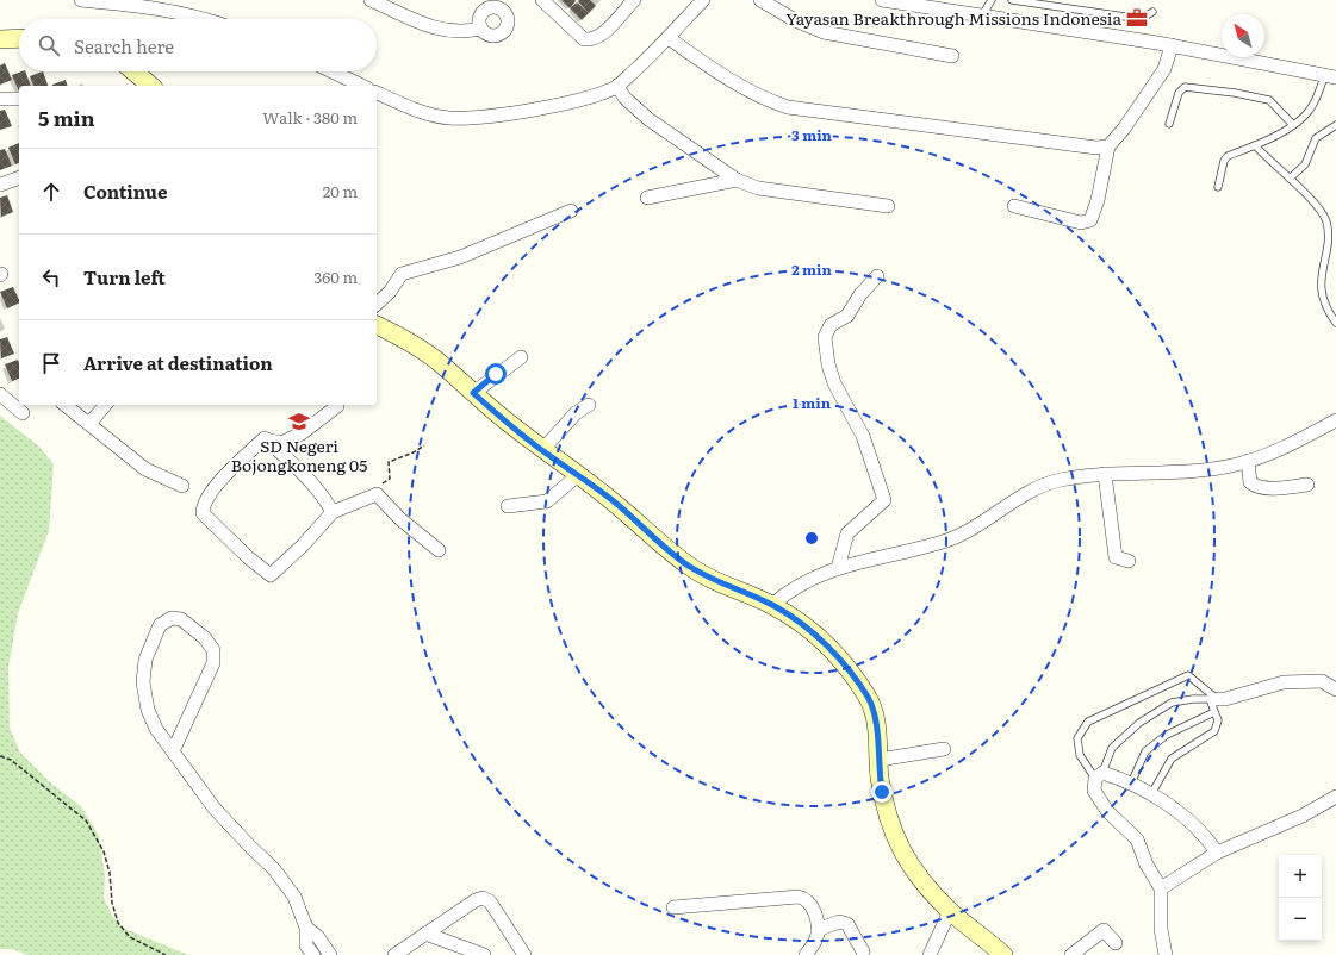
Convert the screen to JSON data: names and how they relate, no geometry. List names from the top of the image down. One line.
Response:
{"places":{"office":["Yayasan Breakthrough Missions Indonesia"],"school or university":["SD Negeri Bojongkoneng 05"]},"north":"top left","page":{"search":"Search here","heading":["5 min","Walk · 380 m"],"list":[["Continue","20 m"],["Turn left","360 m"],"Arrive at destination"],"map_buttons":["+","−"]},"rings":["3 min","2 min","1 min"]}
